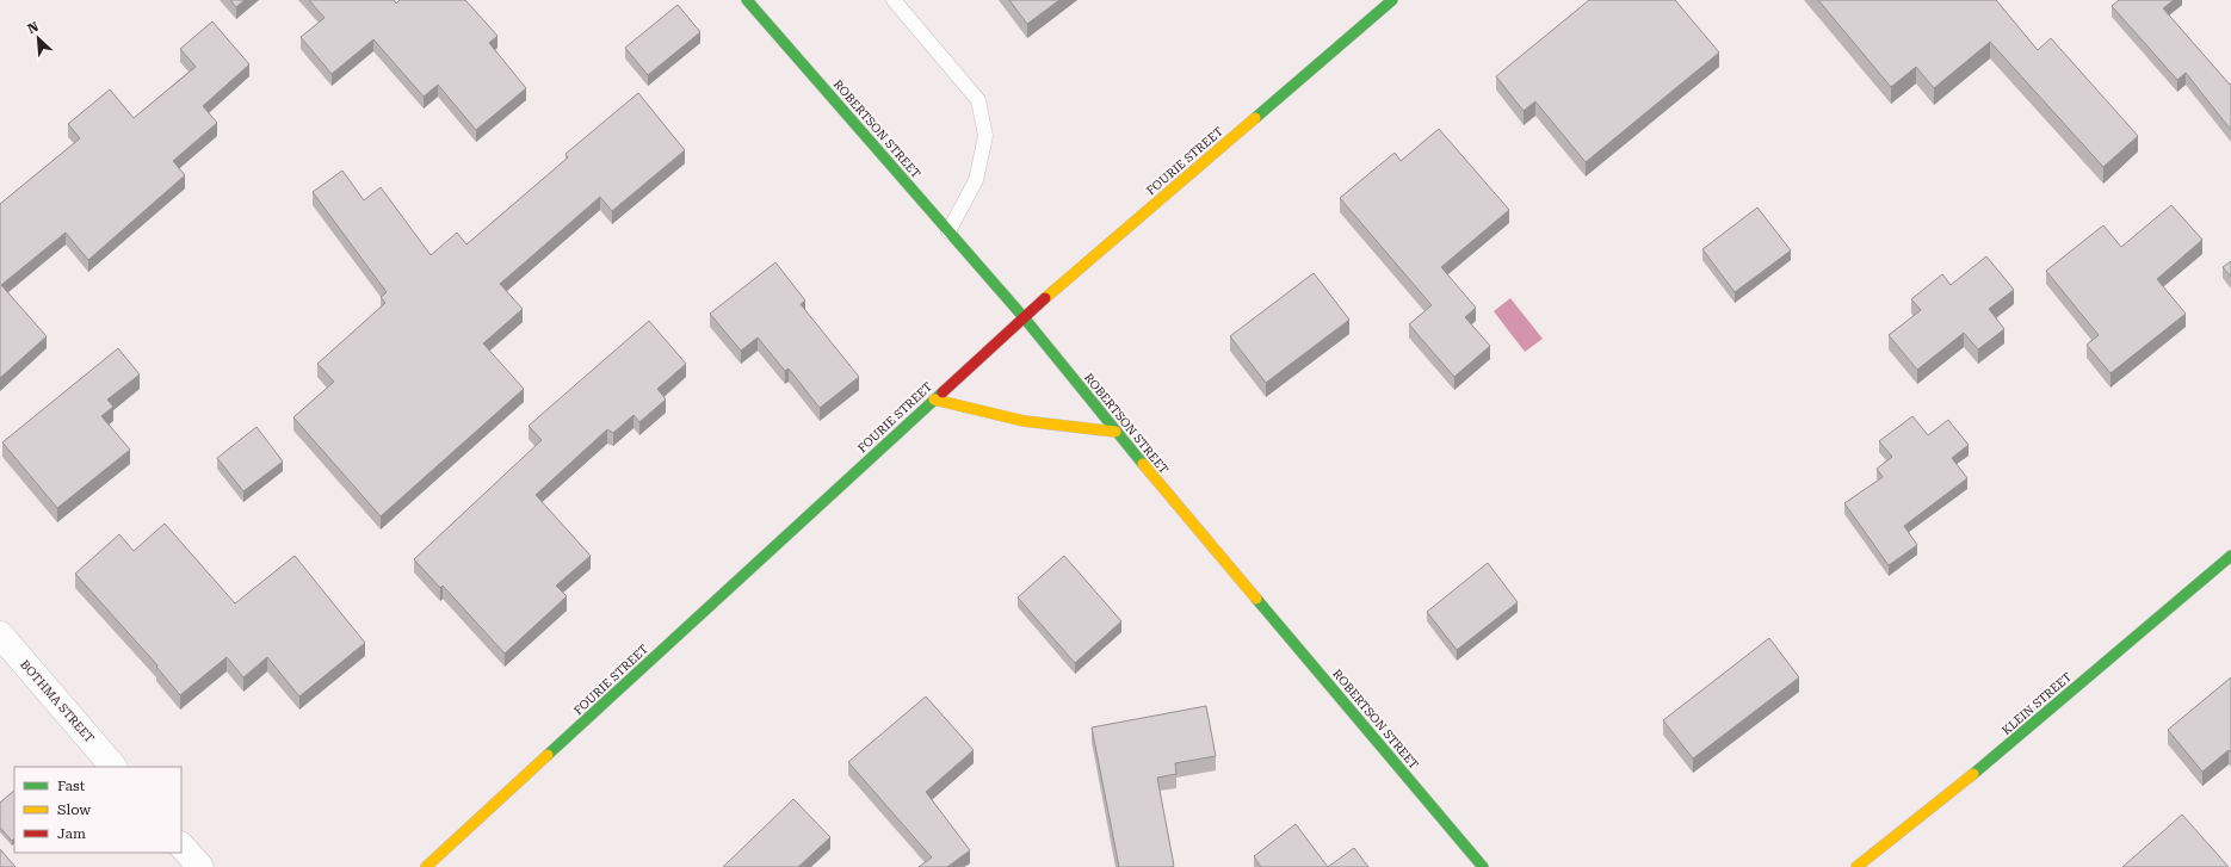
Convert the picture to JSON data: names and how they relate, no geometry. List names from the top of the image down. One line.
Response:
{"streets":{"main road":["ROBERTSON STREET","FOURIE STREET","KLEIN STREET"],"street":["BOTHMA STREET"]},"crossings":[["ROBERTSON STREET","FOURIE STREET"]],"legend":["Fast","Slow","Jam"],"north":"top left"}
